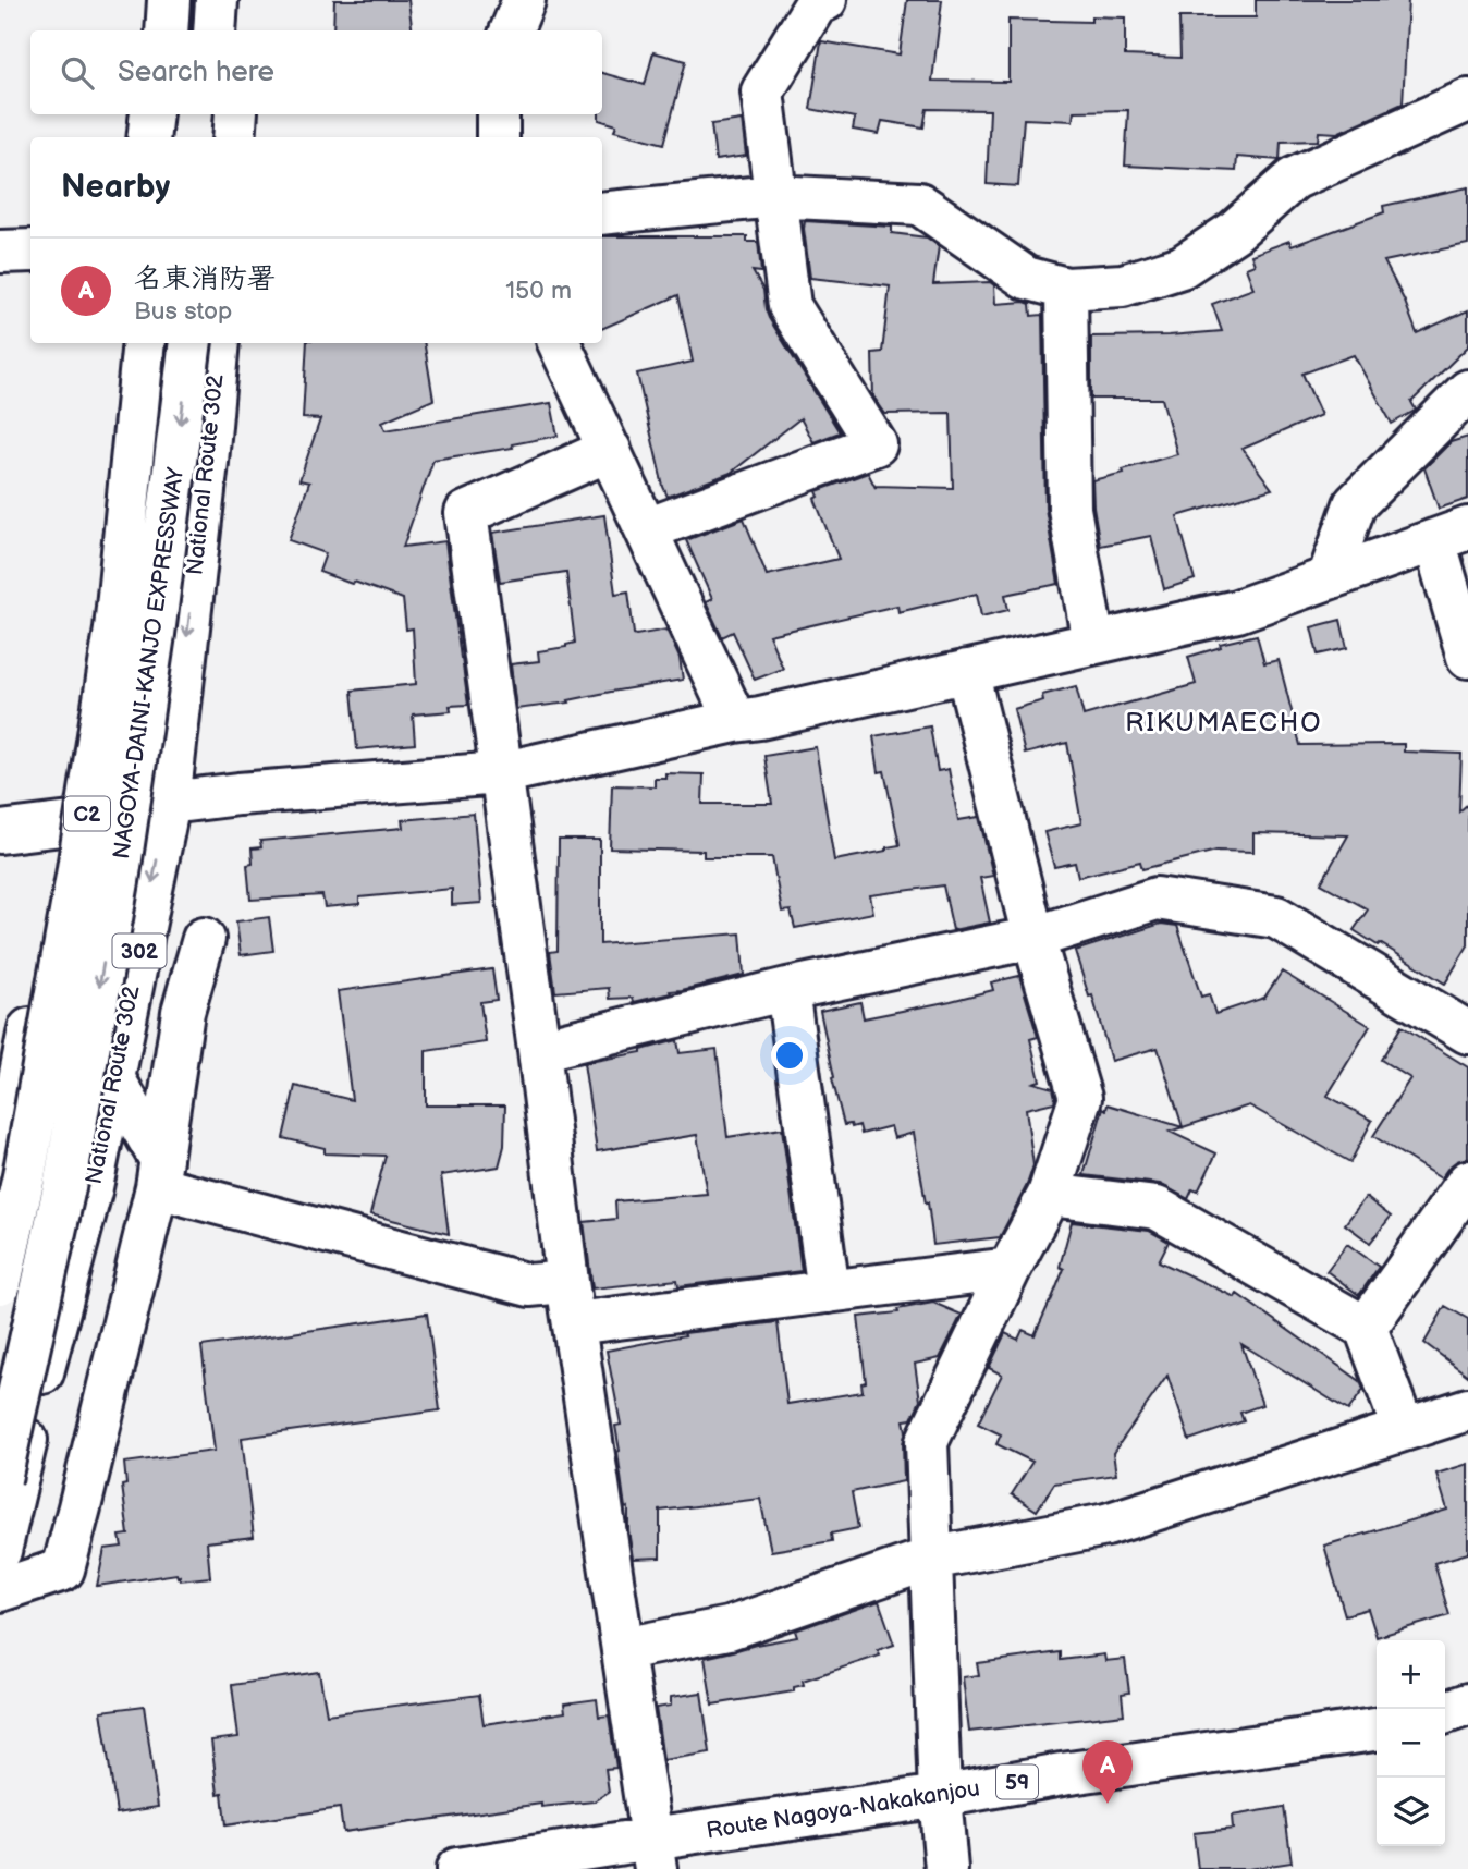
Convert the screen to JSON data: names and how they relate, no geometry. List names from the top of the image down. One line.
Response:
{"streets":{"main road":["National Route 302","NAGOYA-DAINI-KANJO EXPRESSWAY","C2","302","59","Route Nagoya-Nakakanjou"]},"districts":["RIKUMAECHO"],"page":{"search":"Search here","heading":"Nearby","list":[{"mark":"A","name":"名東消防署","note":"Bus stop","value":"150 m"}],"map_buttons":["+","−"],"pins":"A"}}
